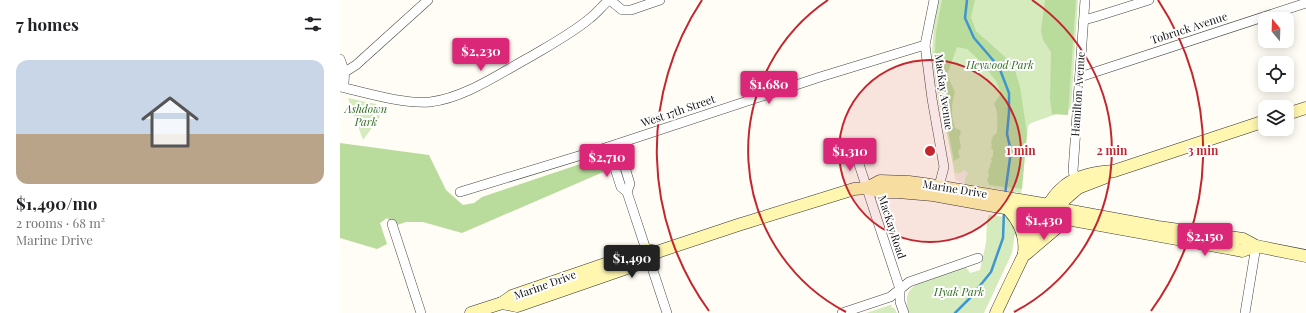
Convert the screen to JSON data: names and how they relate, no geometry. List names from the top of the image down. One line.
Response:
{"streets":{"main road":["Marine Drive"],"street":["Tobruck Avenue","MacKay Avenue","Hamilton Avenue","West 17th Street","MacKay Road"]},"crossings":[["Tobruck Avenue","Hamilton Avenue"],["MacKay Avenue","West 17th Street"],["MacKay Avenue","Marine Drive"],["Marine Drive","MacKay Road"]],"parks":["Heywood Park","Ashdown Park","Hyak Park"],"north":"top","page":{"heading":"7 homes","price":["$2,230","$1,680","$1,310","$2,710","$1,430","$2,150","$1,490"],"list":[{"name":"$1,490/mo","note":"2 rooms · 68 m² · Marine Drive"}]},"rings":["1 min","2 min","3 min"]}
